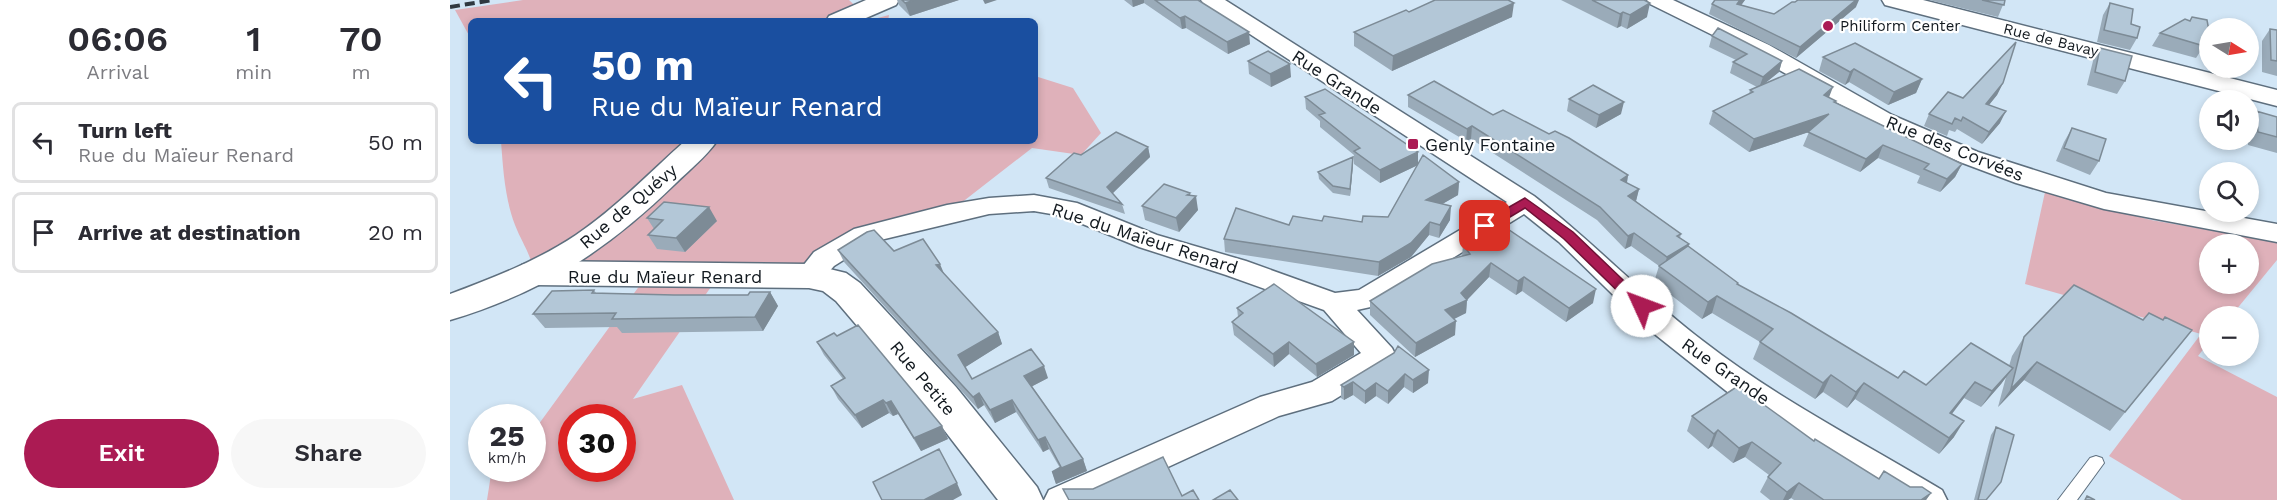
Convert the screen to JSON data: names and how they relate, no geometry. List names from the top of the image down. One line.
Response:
{"streets":{"main road":["Rue de Bavay","Rue de Quévy","Rue du Maïeur Renard","Rue Petite"],"street":["Rue Grande","Rue des Corvées"]},"crossings":[["Rue Grande","Rue du Maïeur Renard"],["Rue de Quévy","Rue du Maïeur Renard"],["Rue du Maïeur Renard","Rue Petite"]],"places":{"other":["Philiform Center"],"transit":["Genly Fontaine"]},"north":"right","page":{"eta":["06:06","Arrival","1","min","70","m"],"map_buttons":["+","−"],"turn":["50 m","Rue du Maïeur Renard"],"list":[{"name":"Turn left","note":"Rue du Maïeur Renard","value":"50 m"},{"name":"Arrive at destination","value":"20 m"}],"speed":"25 km/h","limit":"30","buttons":["Exit","Share"]}}
